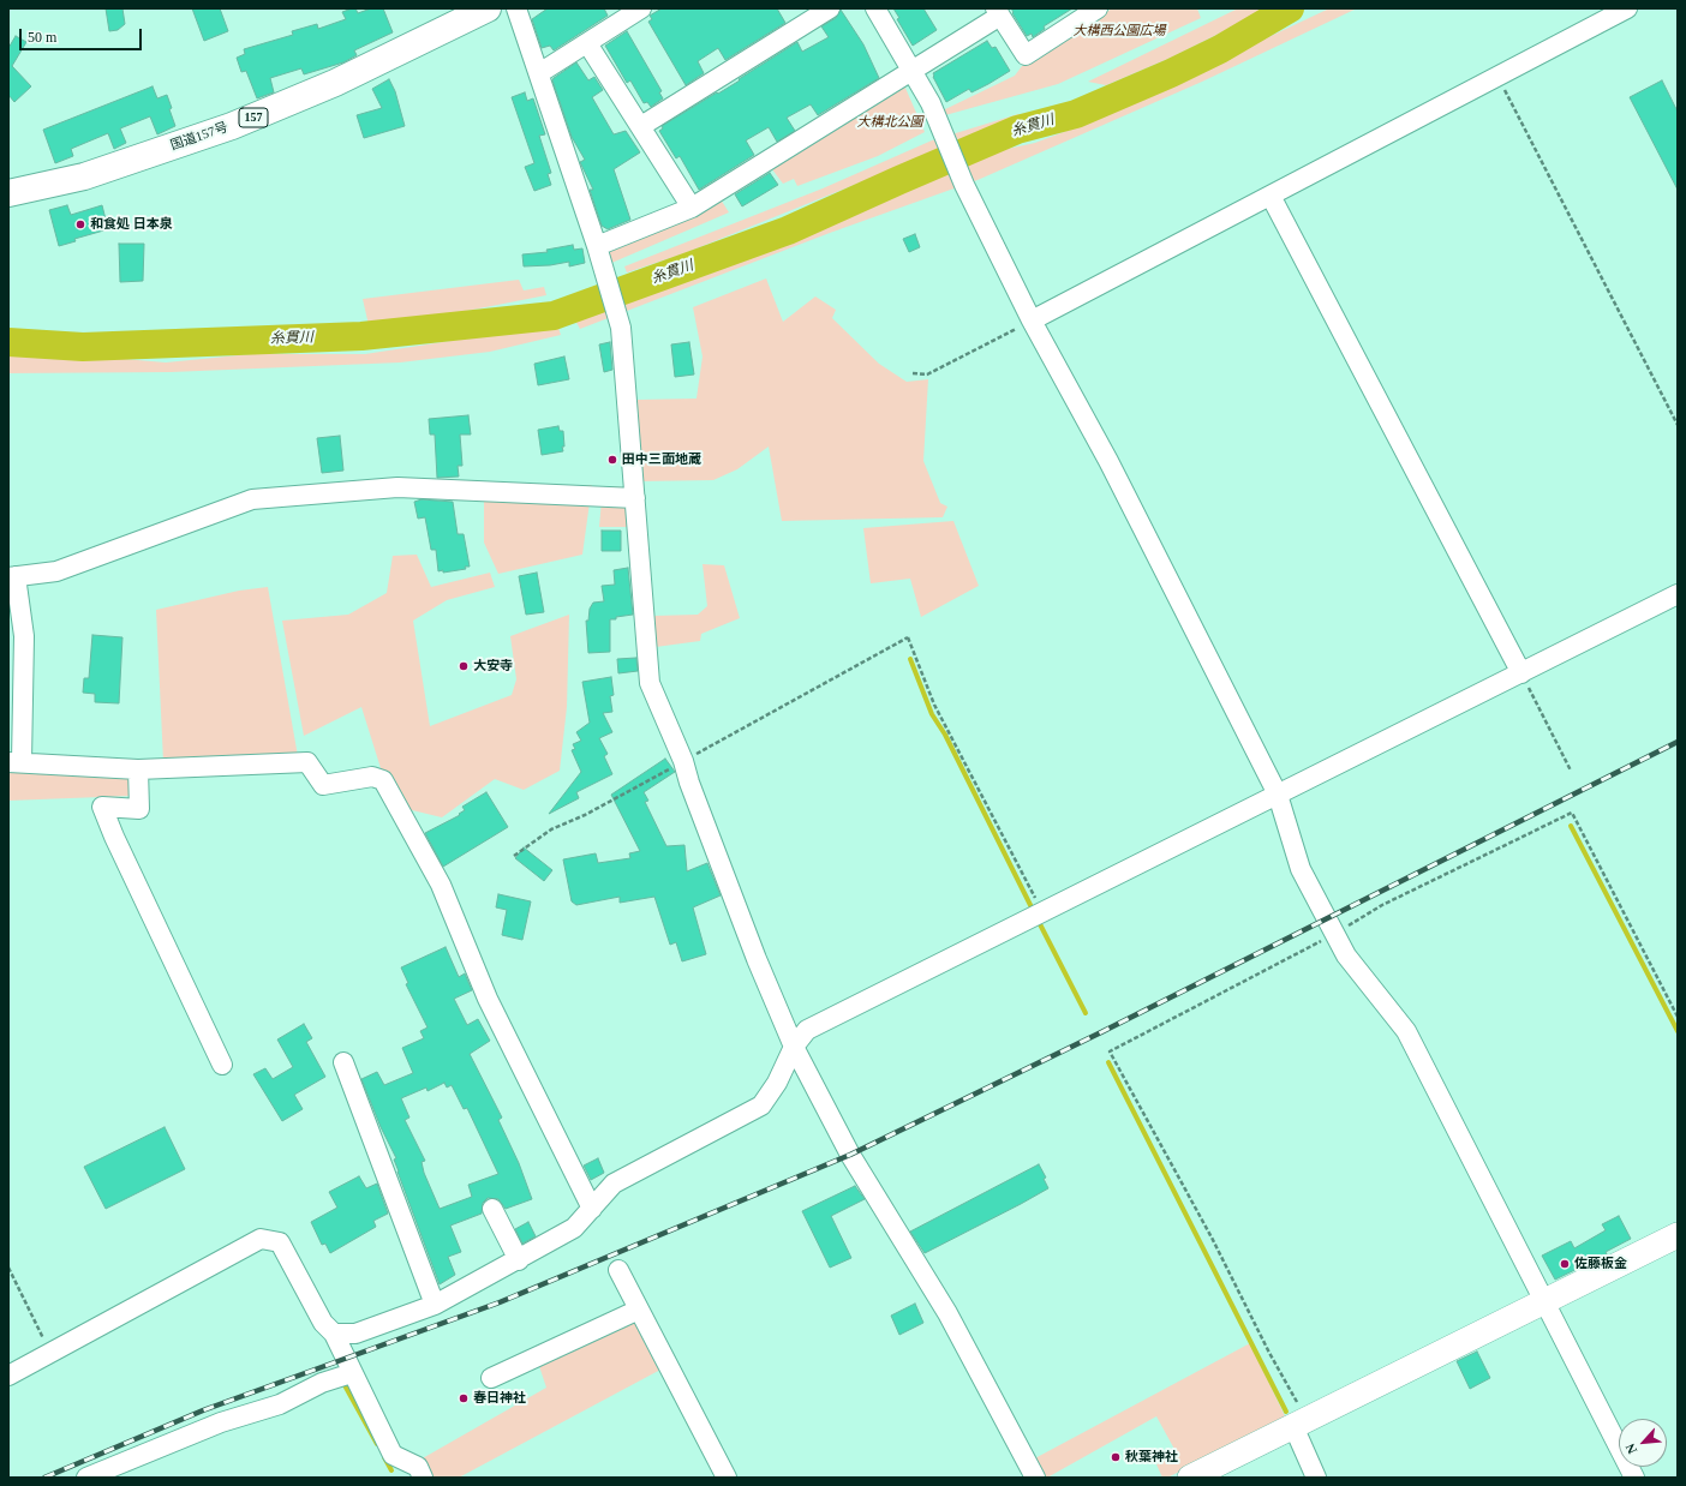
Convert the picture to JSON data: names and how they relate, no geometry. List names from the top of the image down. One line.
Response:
{"streets":{"highway":["157","国道157号"]},"water":["糸貫川"],"parks":["大構西公園広場","大構北公園"],"places":["和食処 日本泉","田中三面地蔵","大安寺","佐藤板金","春日神社","秋葉神社"],"scale_bar":"50 m","north":"bottom left"}
